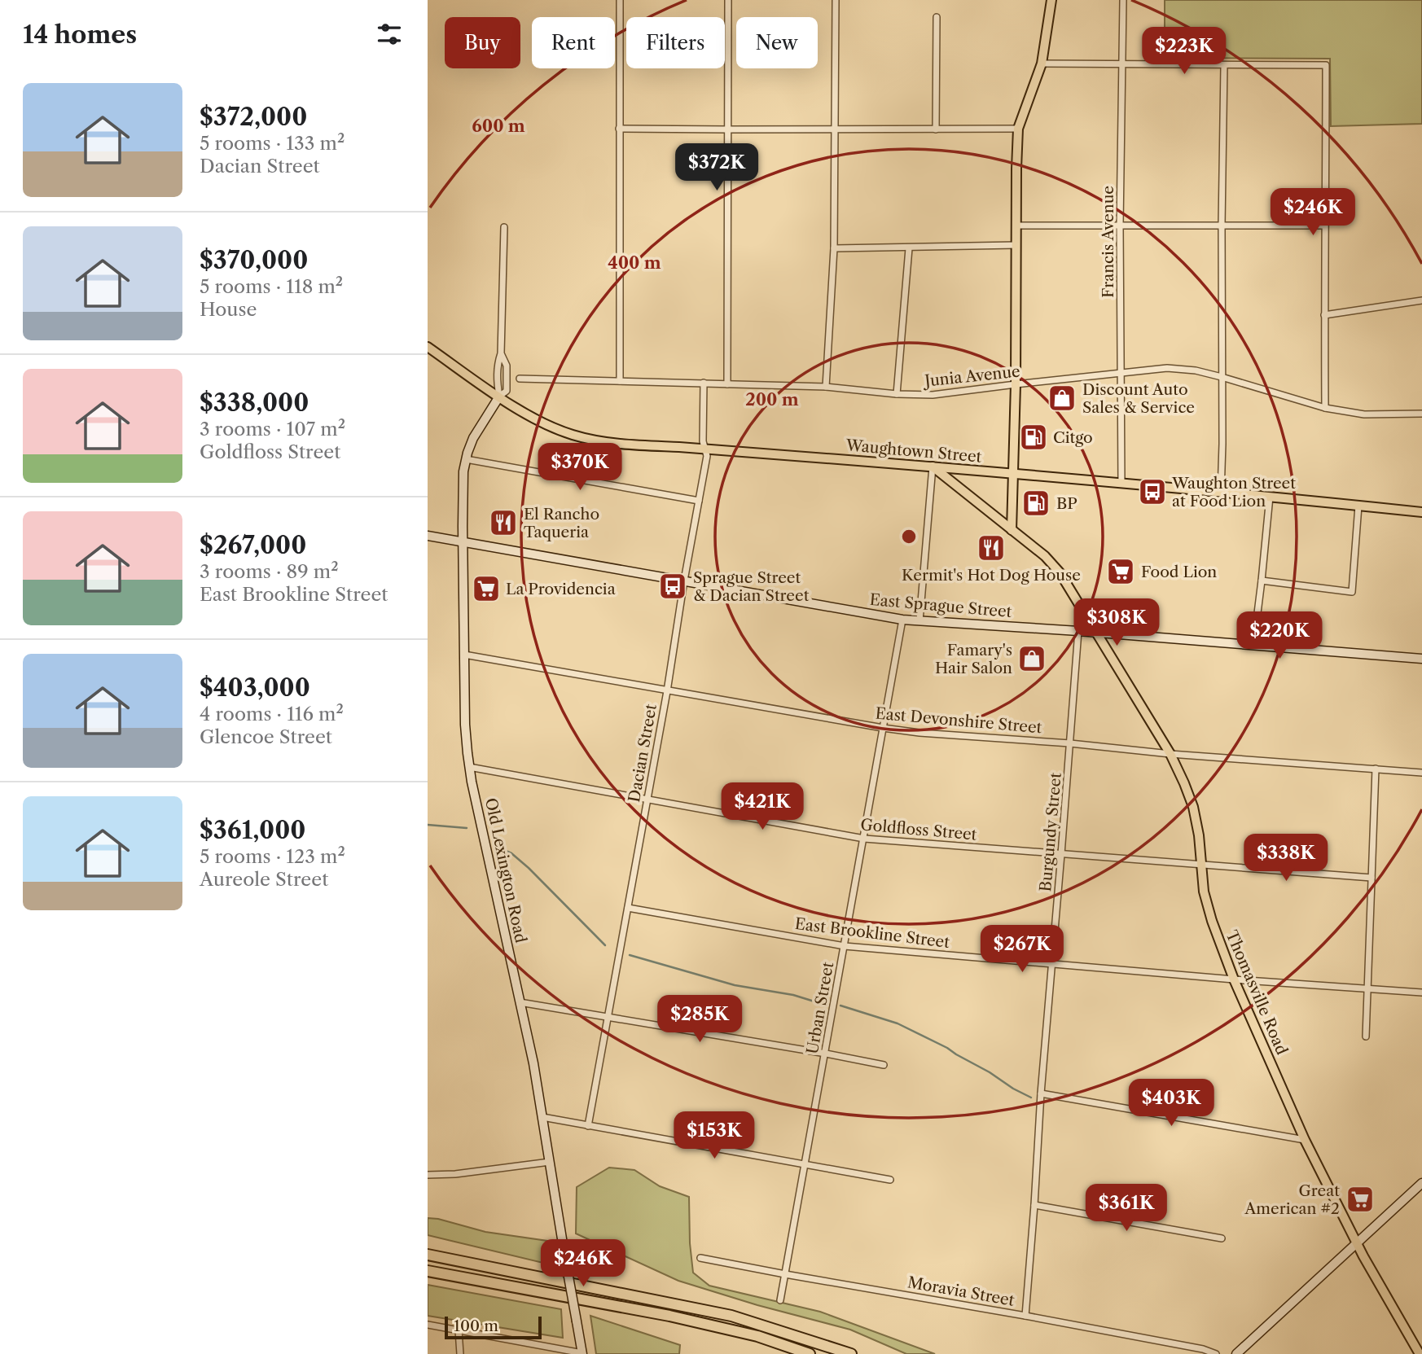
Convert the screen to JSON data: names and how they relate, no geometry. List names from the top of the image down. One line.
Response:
{"streets":{"main road":["Waughtown Street","East Sprague Street","Old Lexington Road","Thomasville Road"],"street":["Francis Avenue","Junia Avenue","East Devonshire Street","Dacian Street","Goldfloss Street","Burgundy Street","East Brookline Street","Urban Street","Moravia Street"]},"crossings":[["Francis Avenue","Junia Avenue"],["Francis Avenue","Waughtown Street"],["Junia Avenue","Dacian Street"],["Waughtown Street","Dacian Street"],["Waughtown Street","Old Lexington Road"],["Waughtown Street","Thomasville Road"],["East Sprague Street","Dacian Street"],["East Sprague Street","Burgundy Street"],["East Sprague Street","Old Lexington Road"],["East Sprague Street","Thomasville Road"],["East Sprague Street","Urban Street"],["East Devonshire Street","Dacian Street"],["East Devonshire Street","Burgundy Street"],["East Devonshire Street","Old Lexington Road"],["East Devonshire Street","Thomasville Road"],["East Devonshire Street","Urban Street"],["Dacian Street","Goldfloss Street"],["Dacian Street","East Brookline Street"],["Goldfloss Street","Burgundy Street"],["Goldfloss Street","Old Lexington Road"],["Goldfloss Street","Thomasville Road"],["Goldfloss Street","Urban Street"],["Burgundy Street","East Brookline Street"],["Burgundy Street","Moravia Street"],["East Brookline Street","Thomasville Road"],["East Brookline Street","Urban Street"],["Urban Street","Moravia Street"]],"places":{"shop":["Discount Auto Sales & Service","Famary's Hair Salon"],"fuel station":["Citgo","BP"],"bus stop":["Waughton Street at Food Lion","Sprague Street & Dacian Street"],"restaurant":["El Rancho Taqueria","Kermit's Hot Dog House"],"supermarket":["Food Lion","La Providencia","Great American #2"]},"scale_bar":"100 m","page":{"heading":"14 homes","chip":["Buy","Rent","Filters","New"],"price":["$223K","$372K","$246K","$370K","$308K","$220K","$421K","$338K","$267K","$285K","$403K","$153K","$361K","$246K"],"list":[{"name":"$372,000","note":"5 rooms · 133 m² · Dacian Street"},{"name":"$370,000","note":"5 rooms · 118 m² · House"},{"name":"$338,000","note":"3 rooms · 107 m² · Goldfloss Street"},{"name":"$267,000","note":"3 rooms · 89 m² · East Brookline Street"},{"name":"$403,000","note":"4 rooms · 116 m² · Glencoe Street"},{"name":"$361,000","note":"5 rooms · 123 m² · Aureole Street"}],"scale":"100 m"},"rings":["600 m","400 m","200 m"]}
